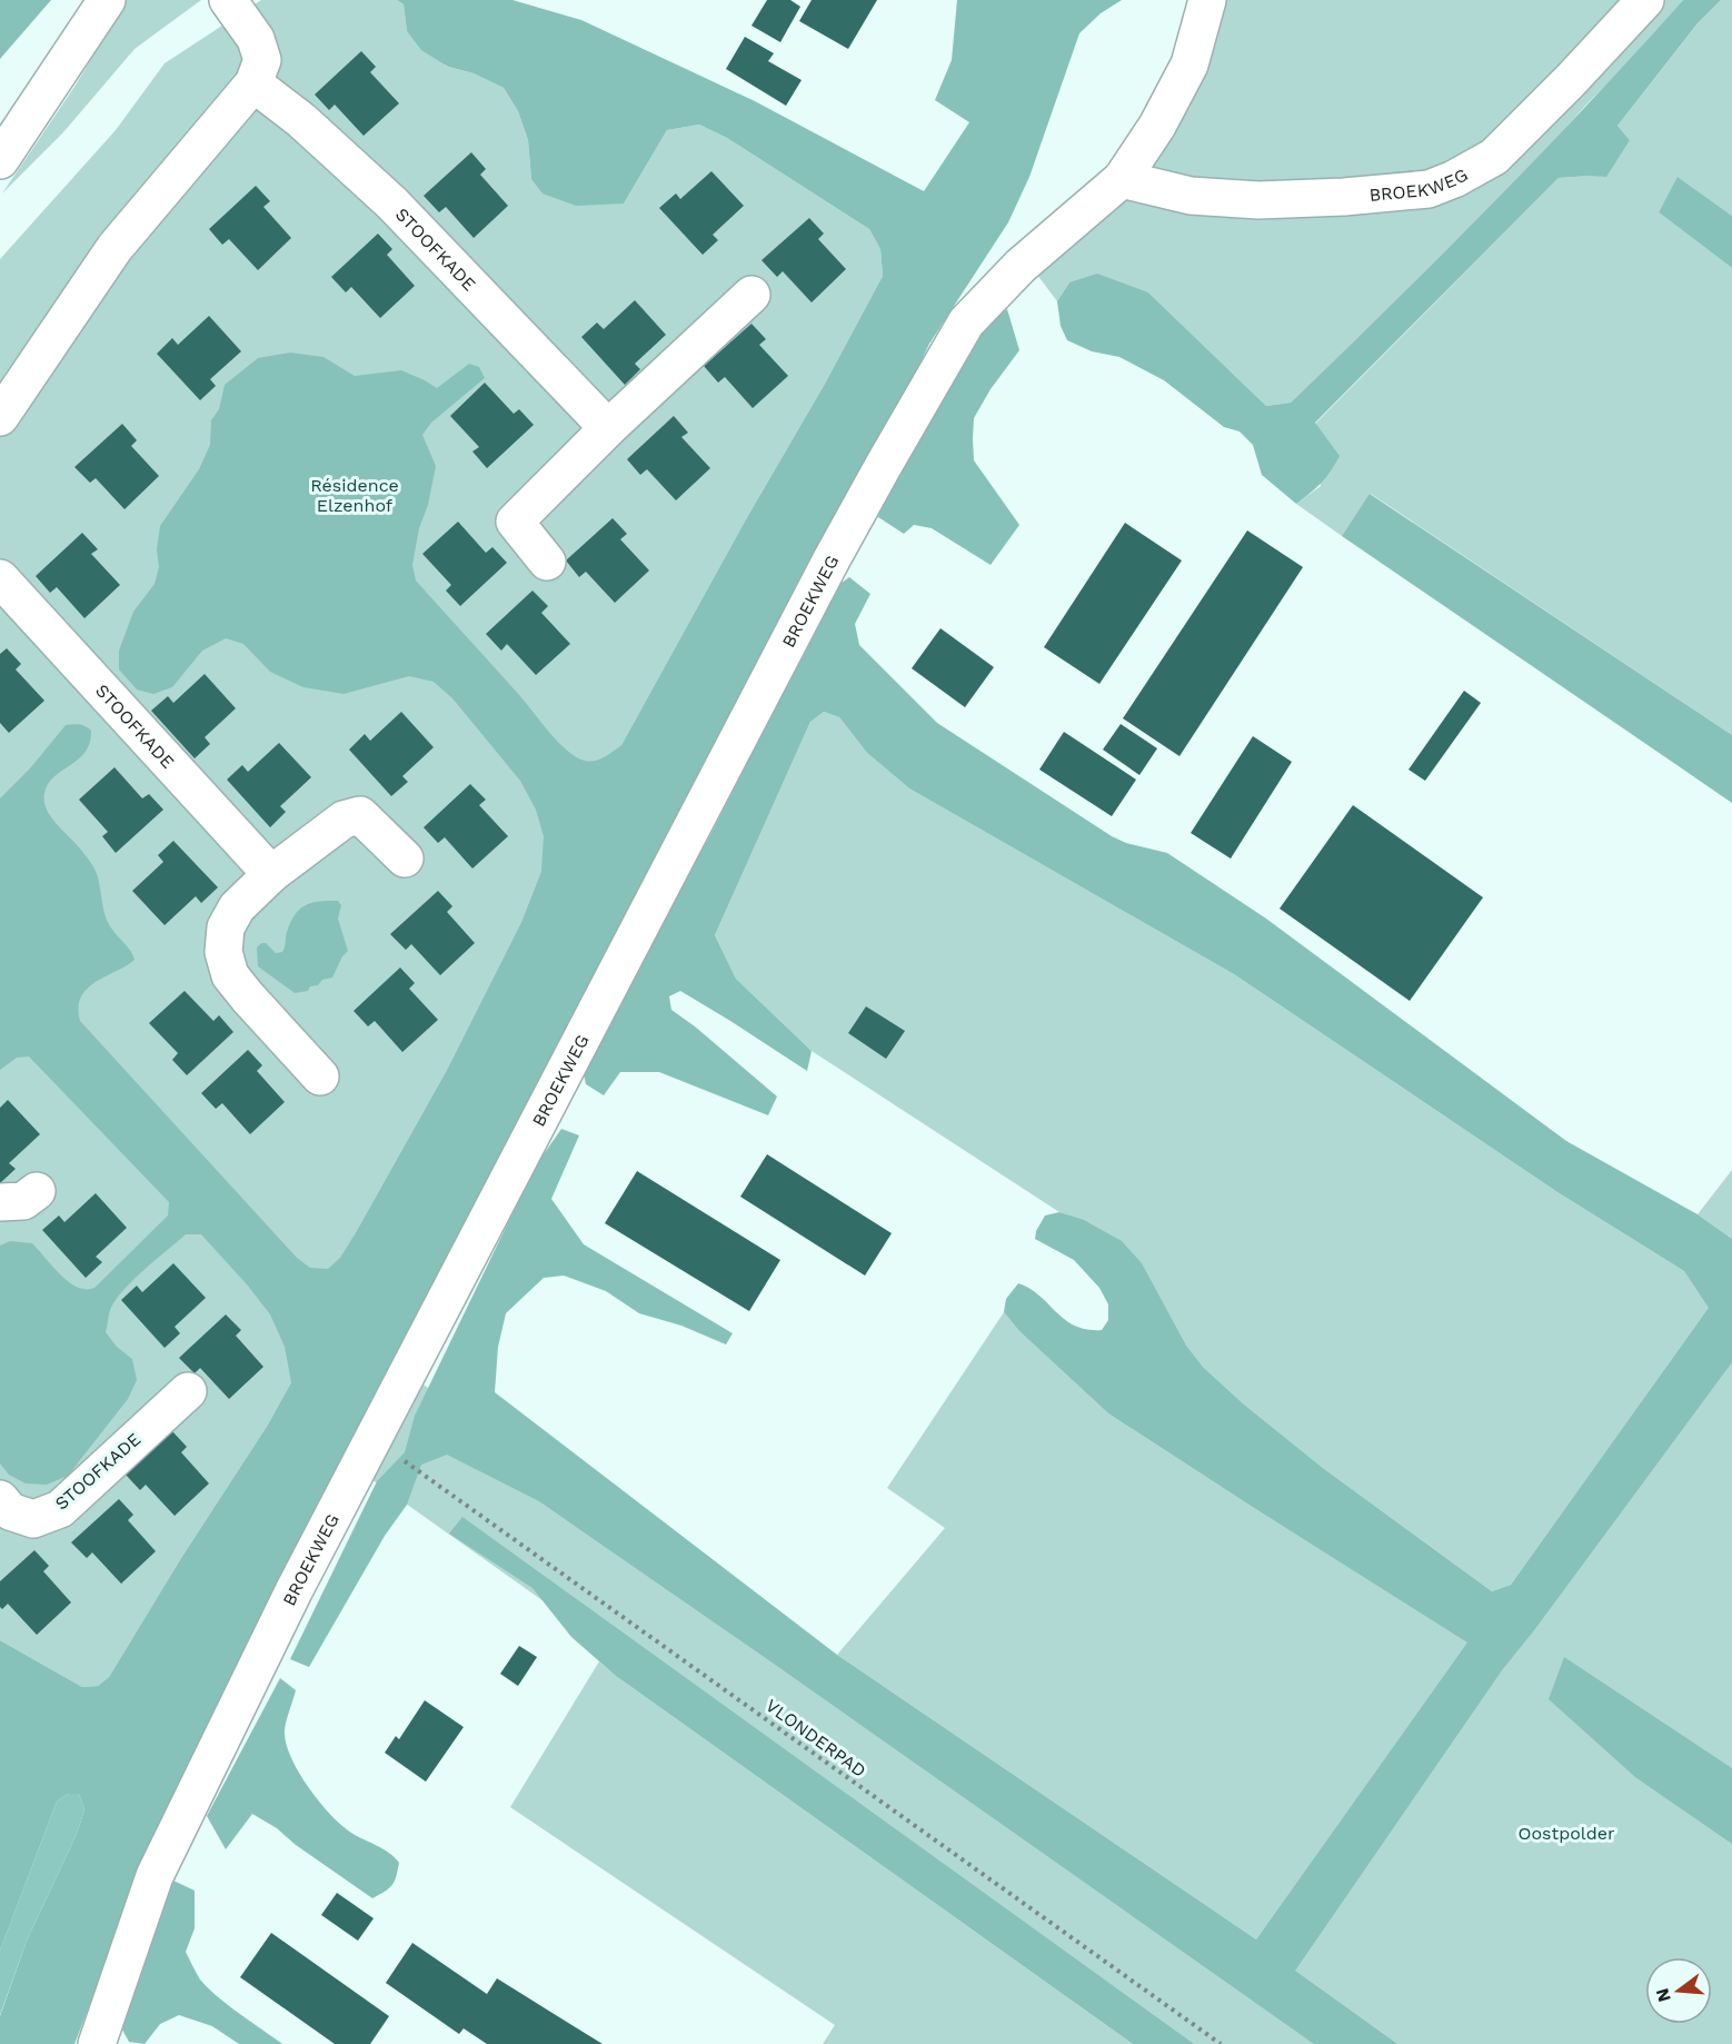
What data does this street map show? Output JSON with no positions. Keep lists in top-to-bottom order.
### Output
{
  "streets": {
    "street": ["BROEKWEG", "STOOFKADE"],
    "path": ["VLONDERPAD"]
  },
  "parks": ["Résidence Elzenhof", "Oostpolder"],
  "north": "left"
}
